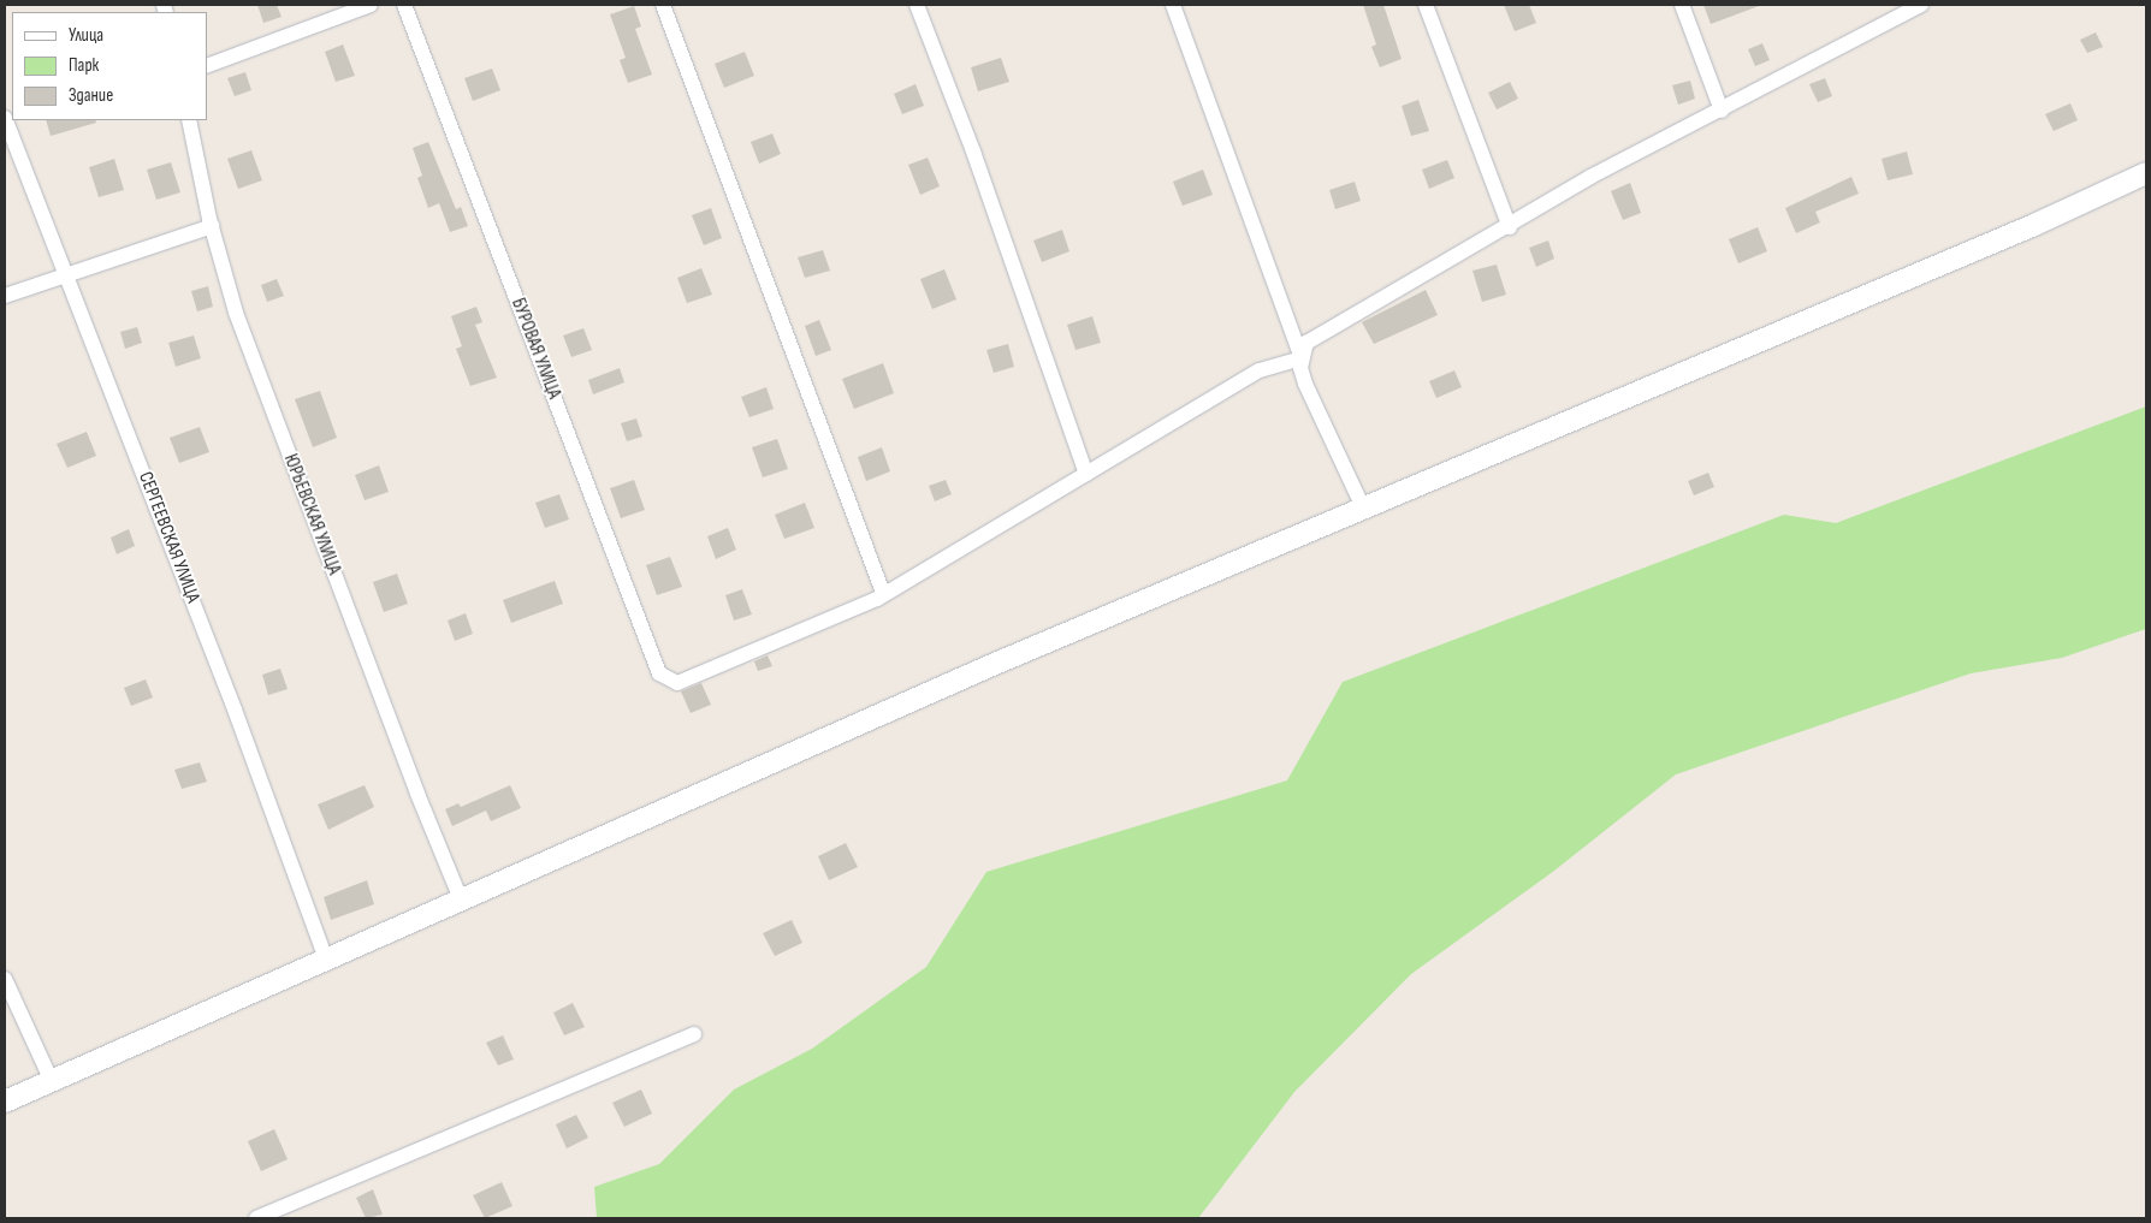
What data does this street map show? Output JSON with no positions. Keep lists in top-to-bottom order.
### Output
{
  "streets": {
    "street": ["БУРОВАЯ УЛИЦА", "ЮРЬЕВСКАЯ УЛИЦА", "СЕРГЕЕВСКАЯ УЛИЦА"]
  },
  "legend": ["Улица", "Парк", "Здание"]
}
